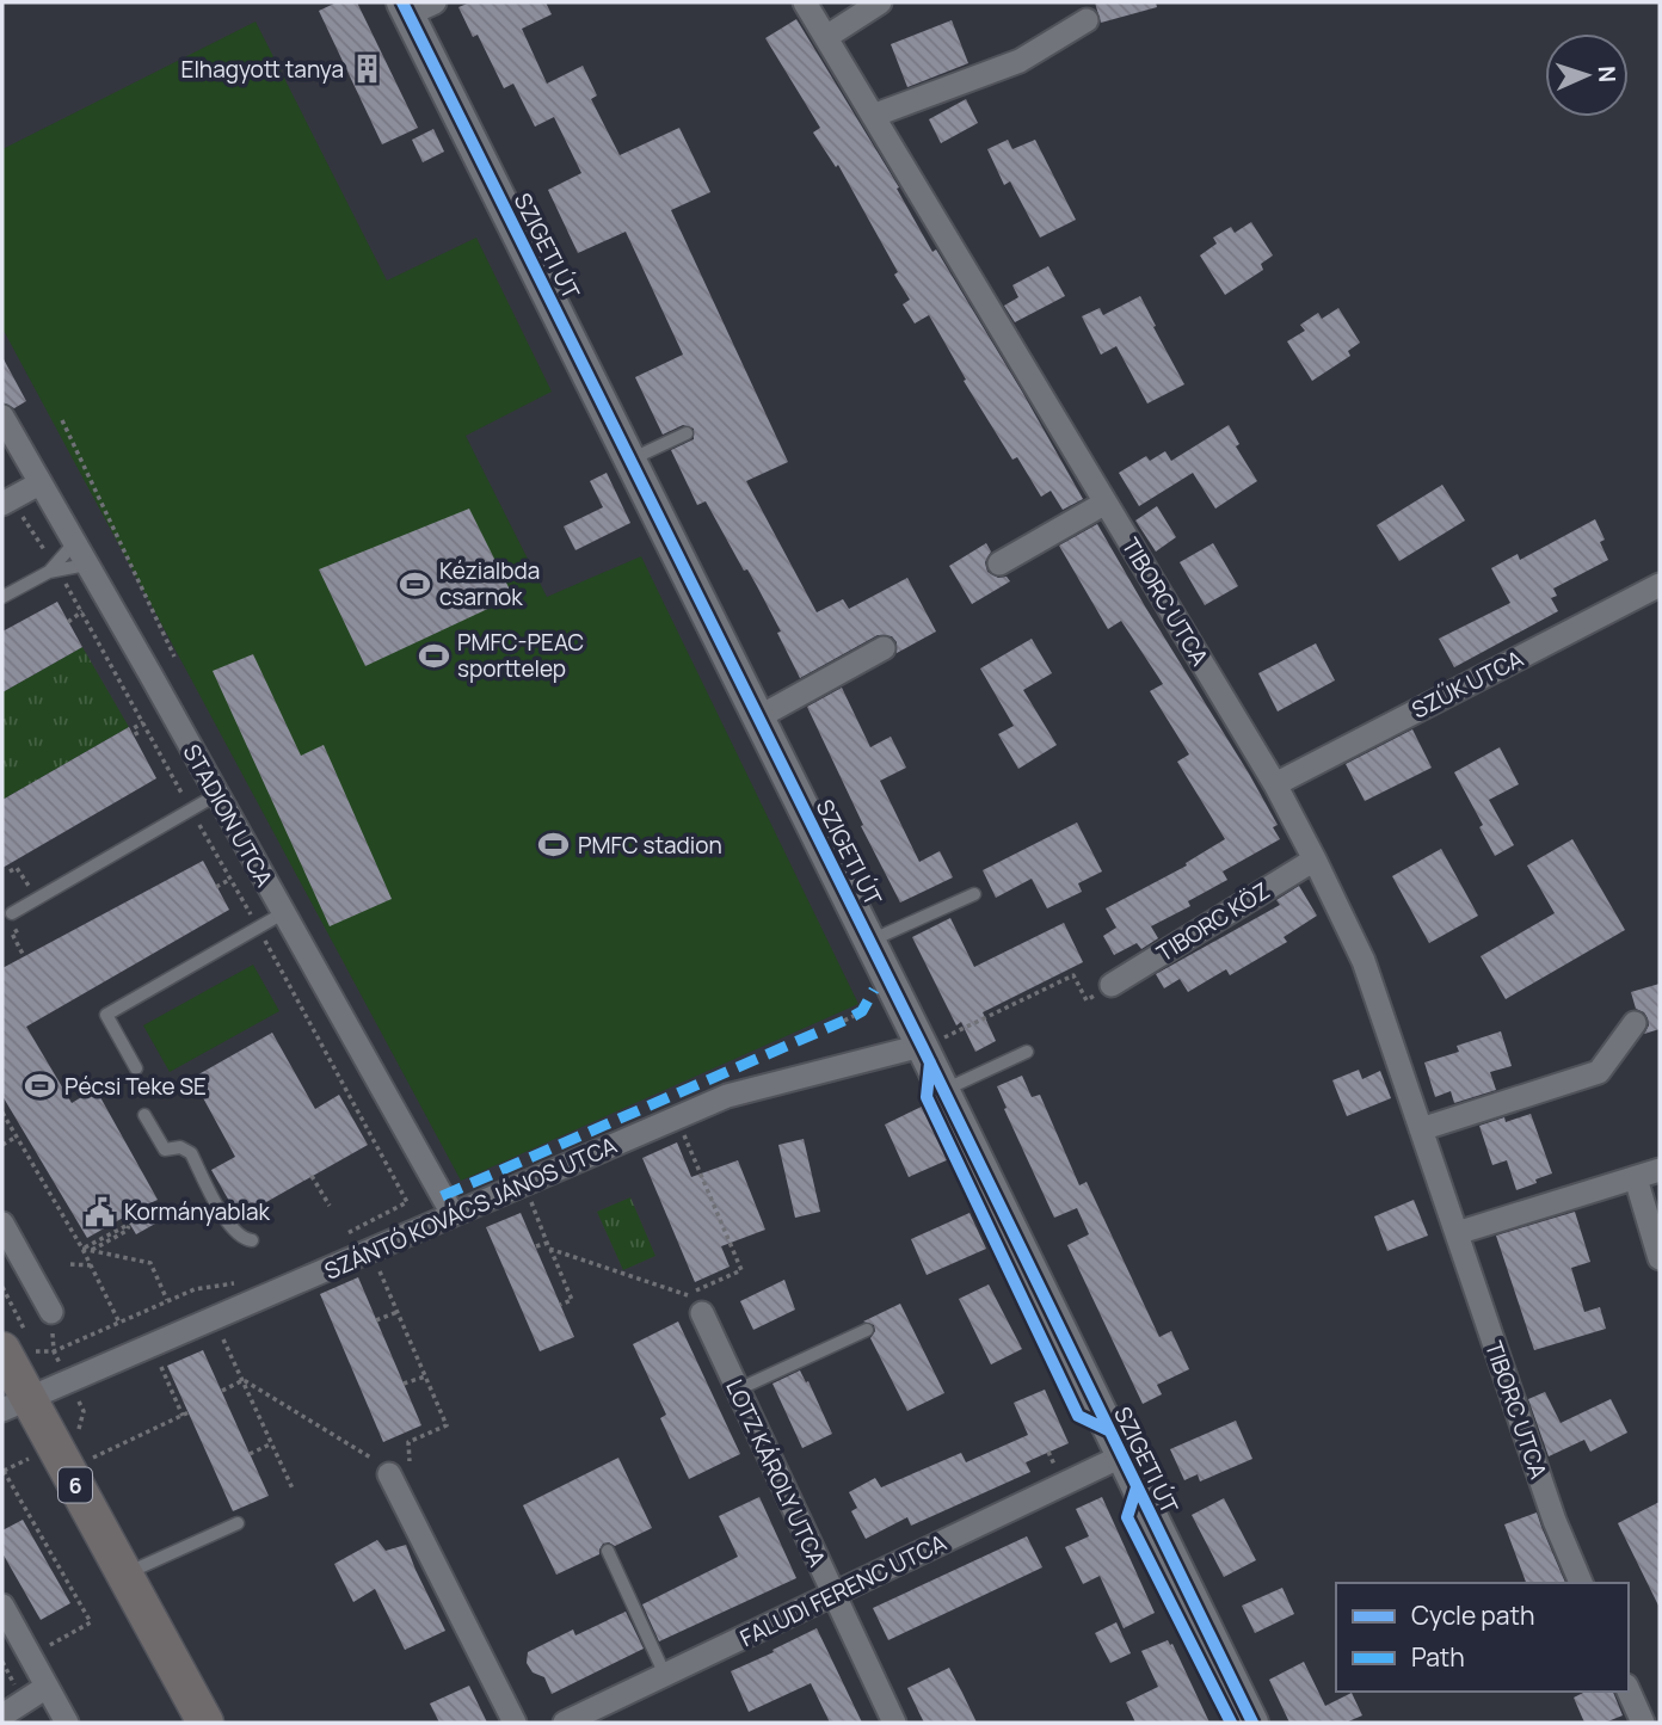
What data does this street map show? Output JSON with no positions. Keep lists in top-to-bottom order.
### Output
{
  "streets": {
    "main road": ["6"],
    "street": [
      "SZIGETI ÚT",
      "TIBORC UTCA",
      "SZŰK UTCA",
      "STADION UTCA",
      "TIBORC KÖZ",
      "SZÁNTÓ KOVÁCS JÁNOS UTCA",
      "LOTZ KÁROLY UTCA",
      "FALUDI FERENC UTCA"
    ]
  },
  "crossings": [
    ["SZIGETI ÚT", "SZÁNTÓ KOVÁCS JÁNOS UTCA"],
    ["SZIGETI ÚT", "FALUDI FERENC UTCA"],
    ["TIBORC UTCA", "SZŰK UTCA"],
    ["TIBORC UTCA", "TIBORC KÖZ"],
    ["STADION UTCA", "SZÁNTÓ KOVÁCS JÁNOS UTCA"],
    ["SZÁNTÓ KOVÁCS JÁNOS UTCA", "6"],
    ["LOTZ KÁROLY UTCA", "FALUDI FERENC UTCA"]
  ],
  "places": {
    "building": ["Elhagyott tanya"],
    "sports": [
      "Kézialbda csarnok",
      "PMFC-PEAC sporttelep",
      "PMFC stadion",
      "Pécsi Teke SE"
    ],
    "public building": ["Kormányablak"]
  },
  "legend": ["Cycle path", "Path"],
  "north": "right"
}
